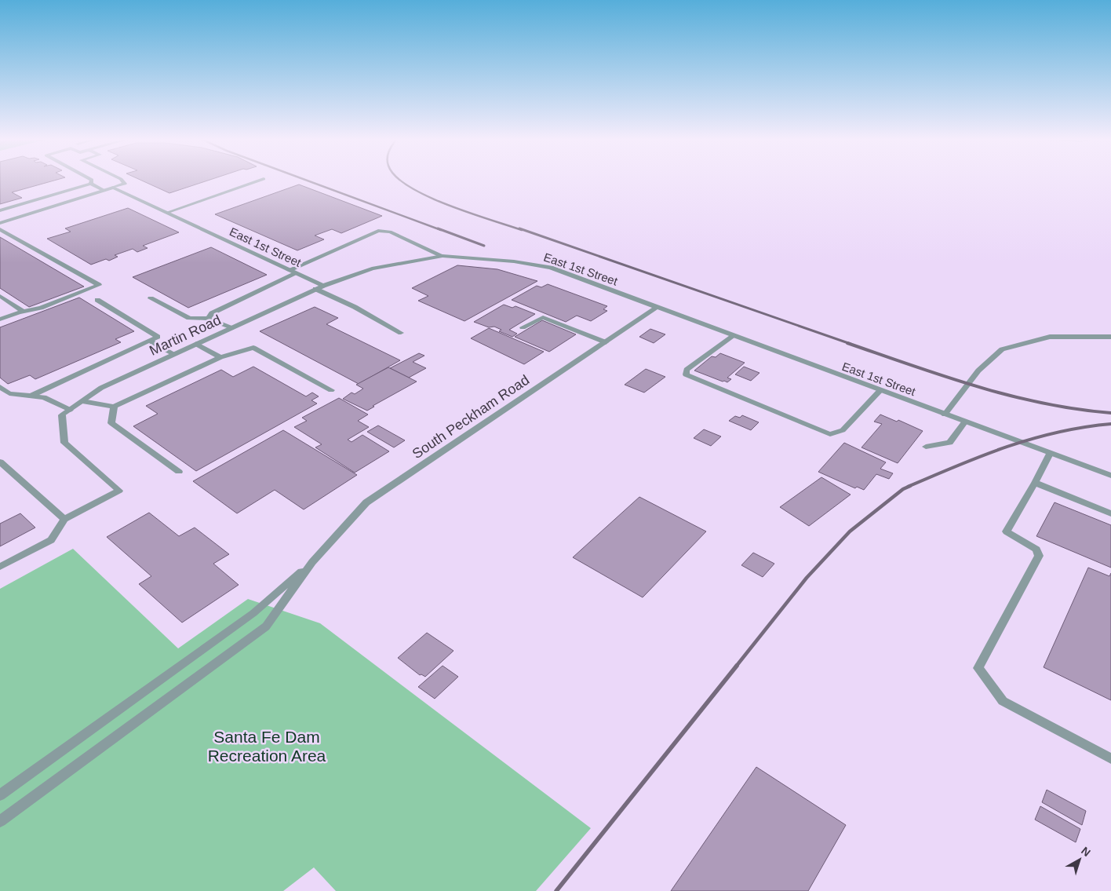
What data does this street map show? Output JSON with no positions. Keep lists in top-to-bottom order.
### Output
{
  "streets": {
    "street": ["East 1st Street", "Martin Road", "South Peckham Road"]
  },
  "crossings": [
    ["East 1st Street", "Martin Road"],
    ["East 1st Street", "South Peckham Road"]
  ],
  "parks": ["Santa Fe Dam Recreation Area"],
  "north": "top right"
}
